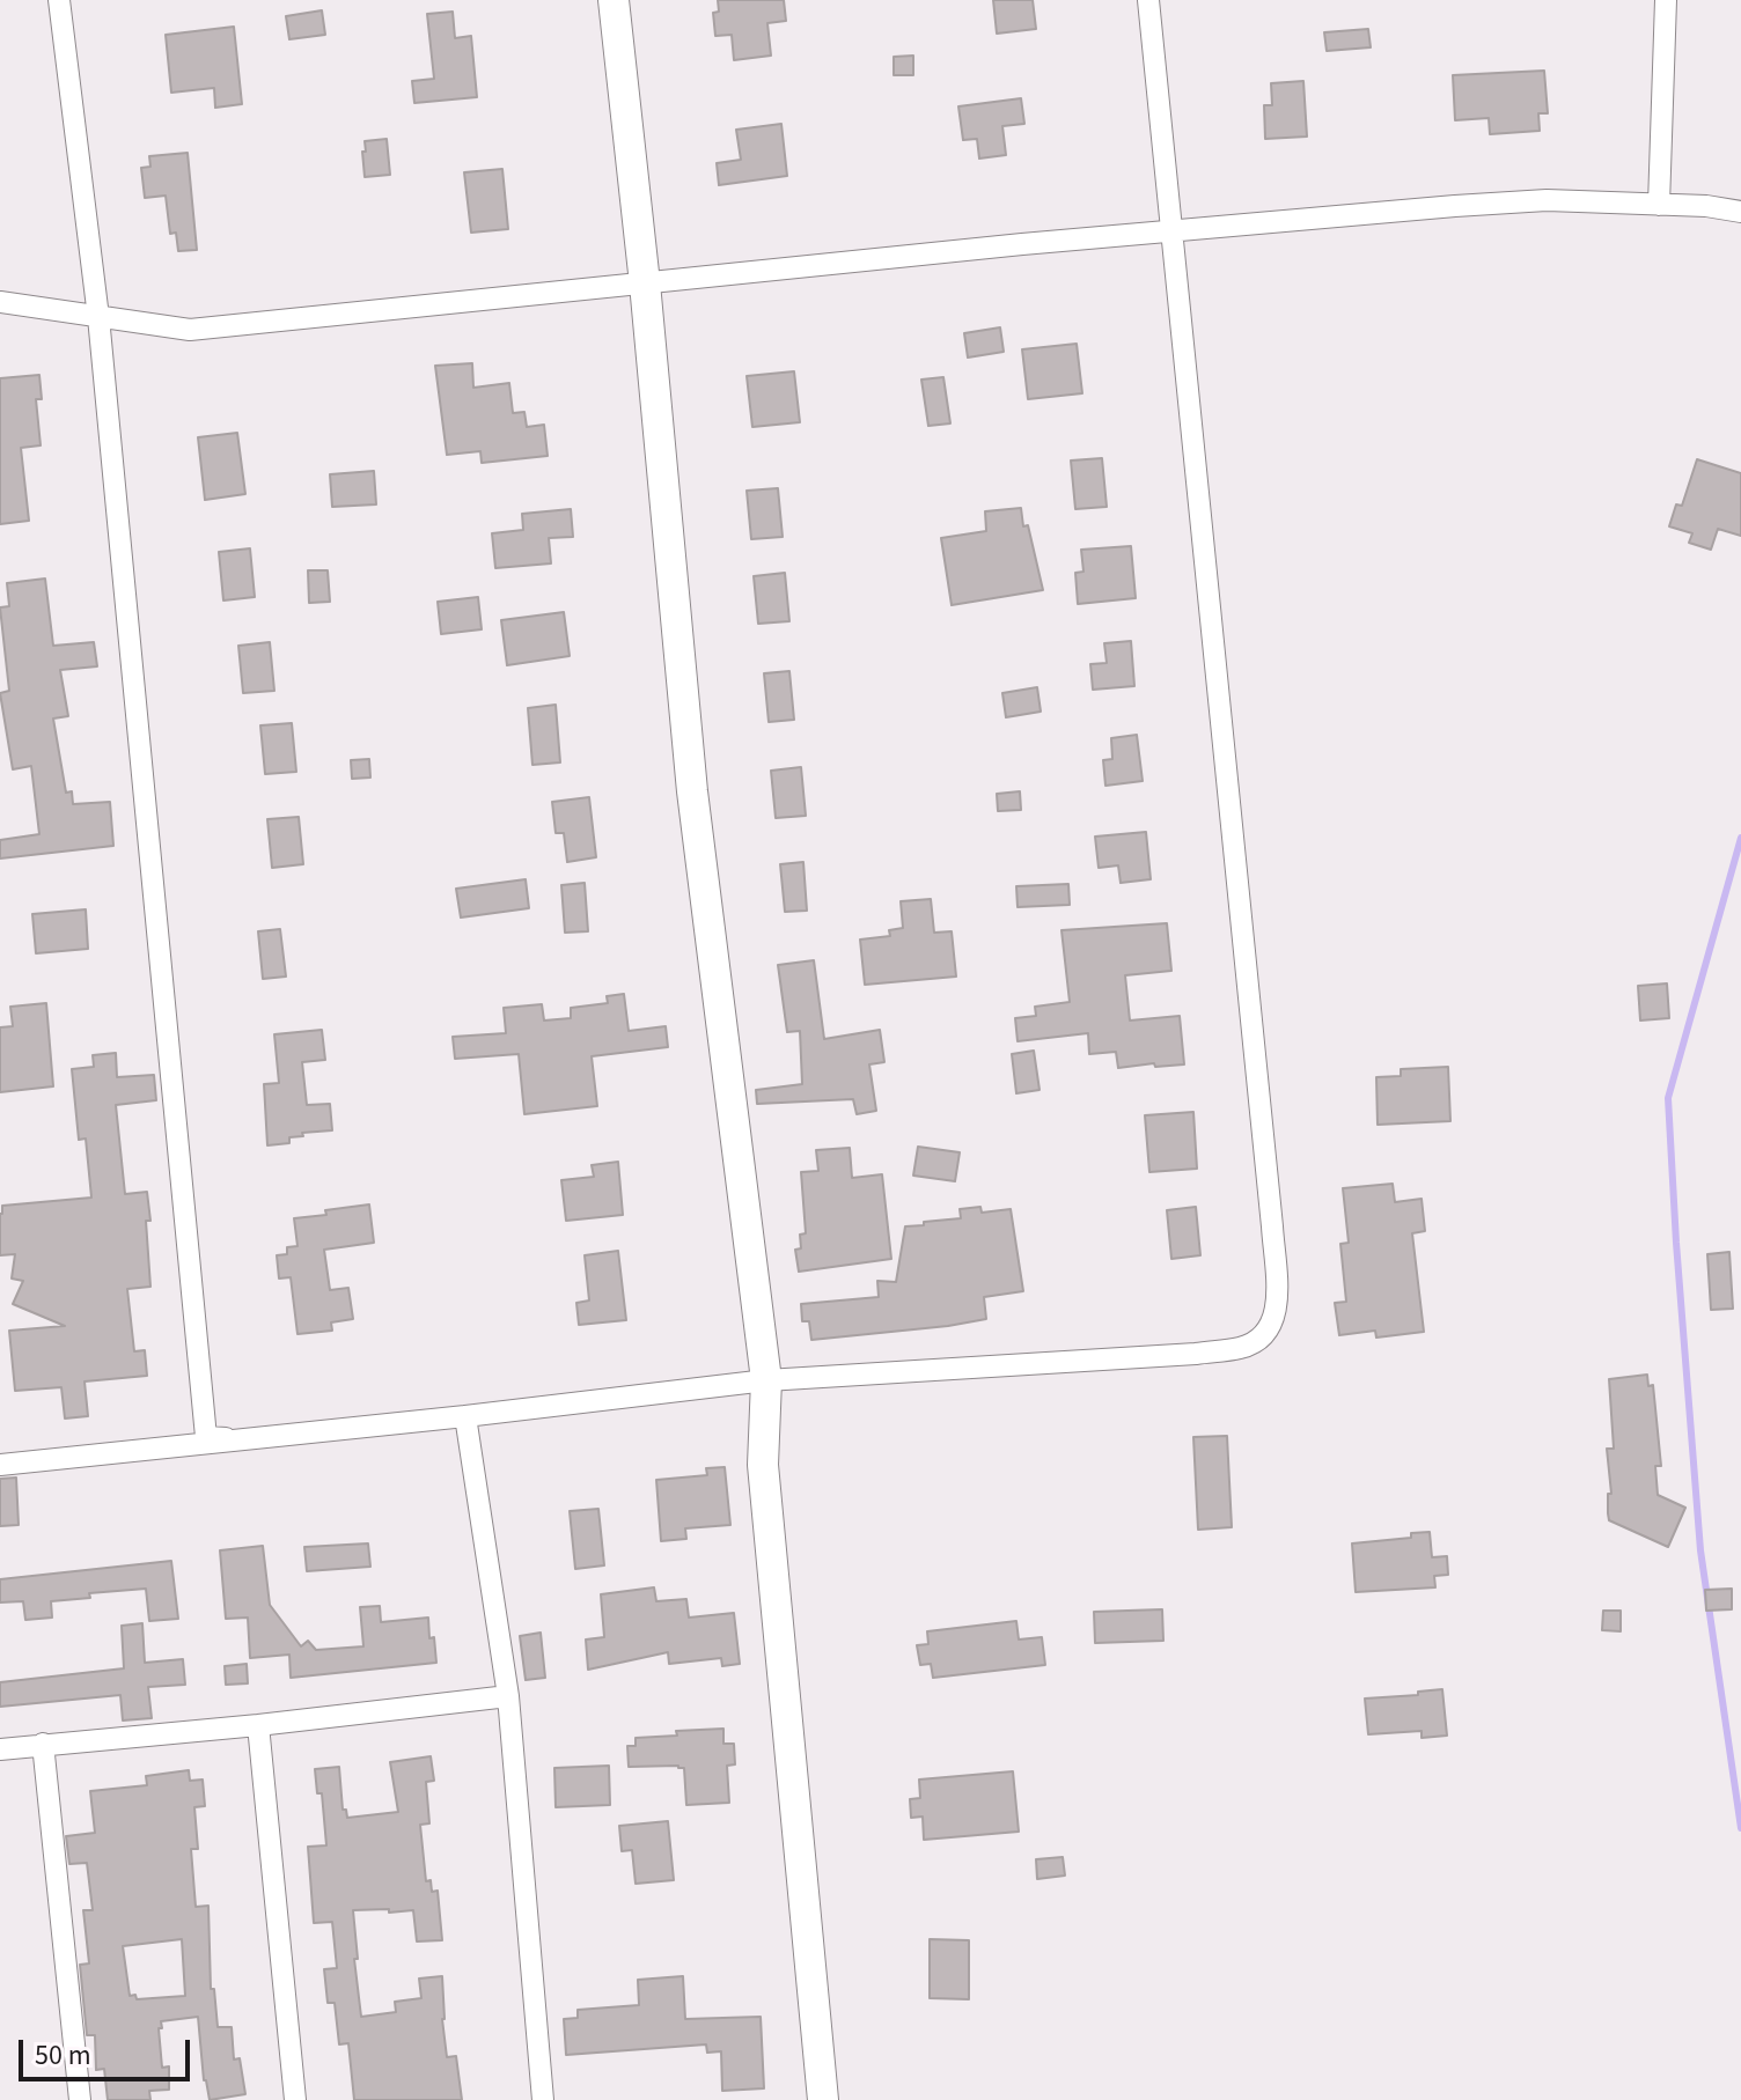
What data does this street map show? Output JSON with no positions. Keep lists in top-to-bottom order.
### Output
{
  "scale_bar": "50 m"
}
